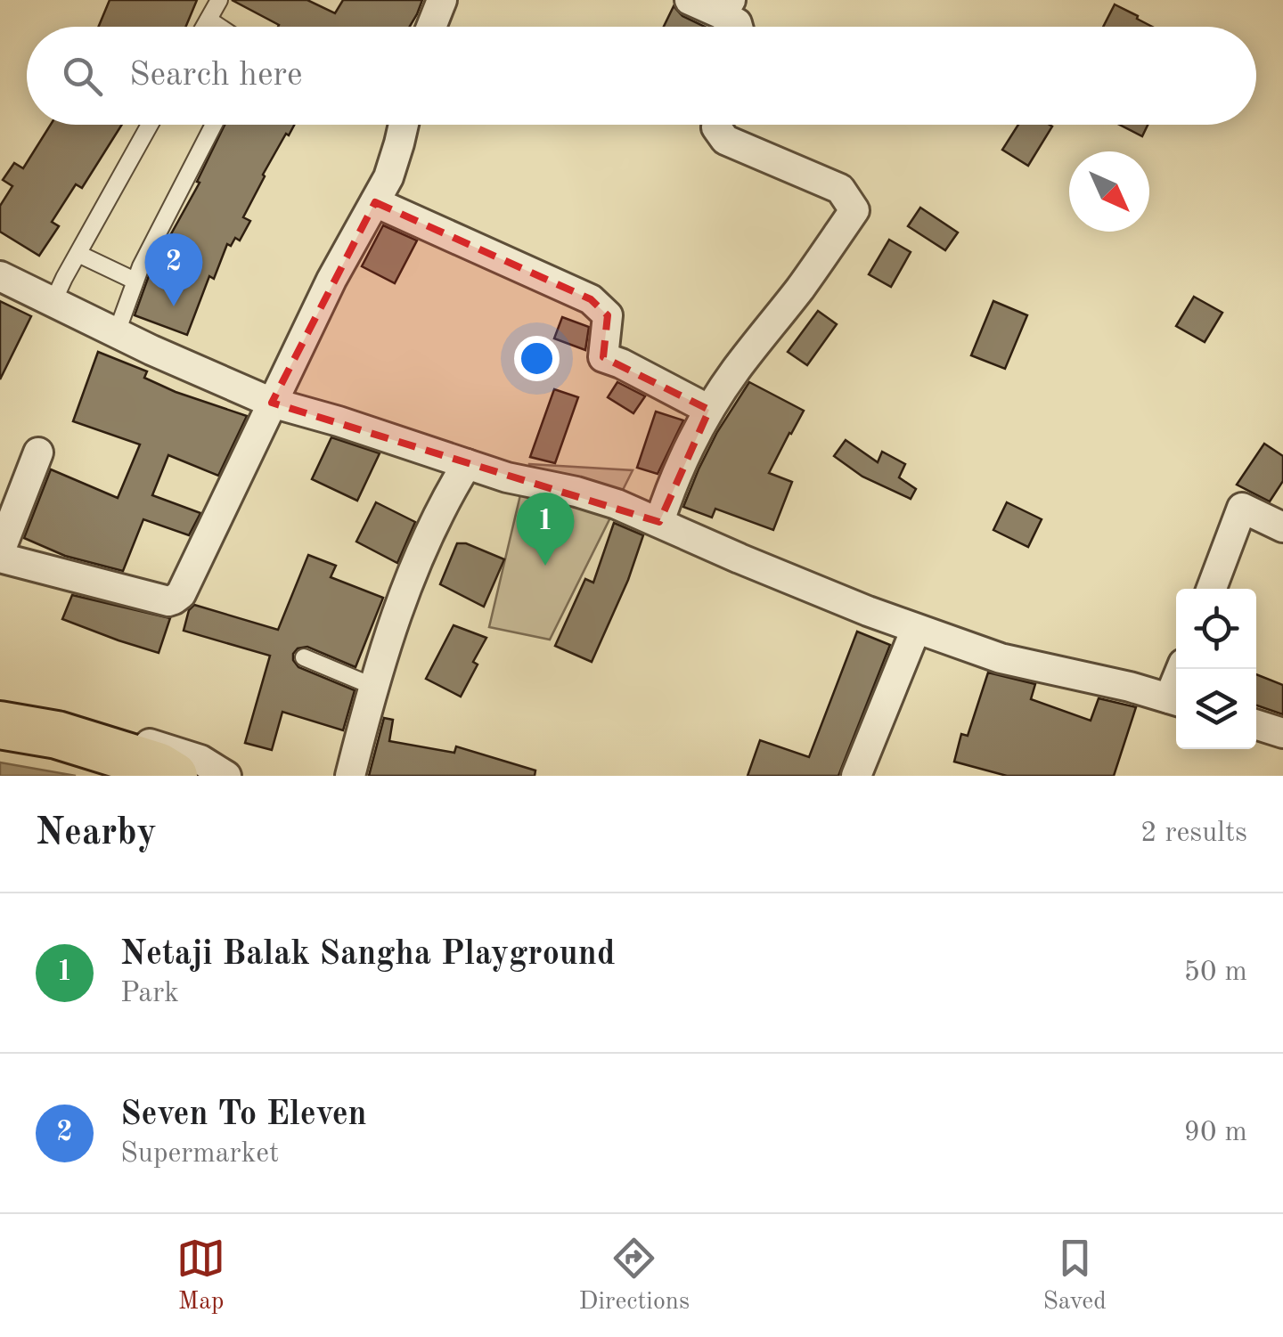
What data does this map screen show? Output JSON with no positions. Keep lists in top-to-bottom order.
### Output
{
  "north": "bottom right",
  "page": {
    "search": "Search here",
    "pins": ["2", "1"],
    "heading": ["Nearby", "2 results"],
    "list": [
      {
        "mark": "1",
        "name": "Netaji Balak Sangha Playground",
        "note": "Park",
        "value": "50 m"
      },
      {
        "mark": "2",
        "name": "Seven To Eleven",
        "note": "Supermarket",
        "value": "90 m"
      }
    ],
    "nav": ["Map", "Directions", "Saved"]
  }
}
